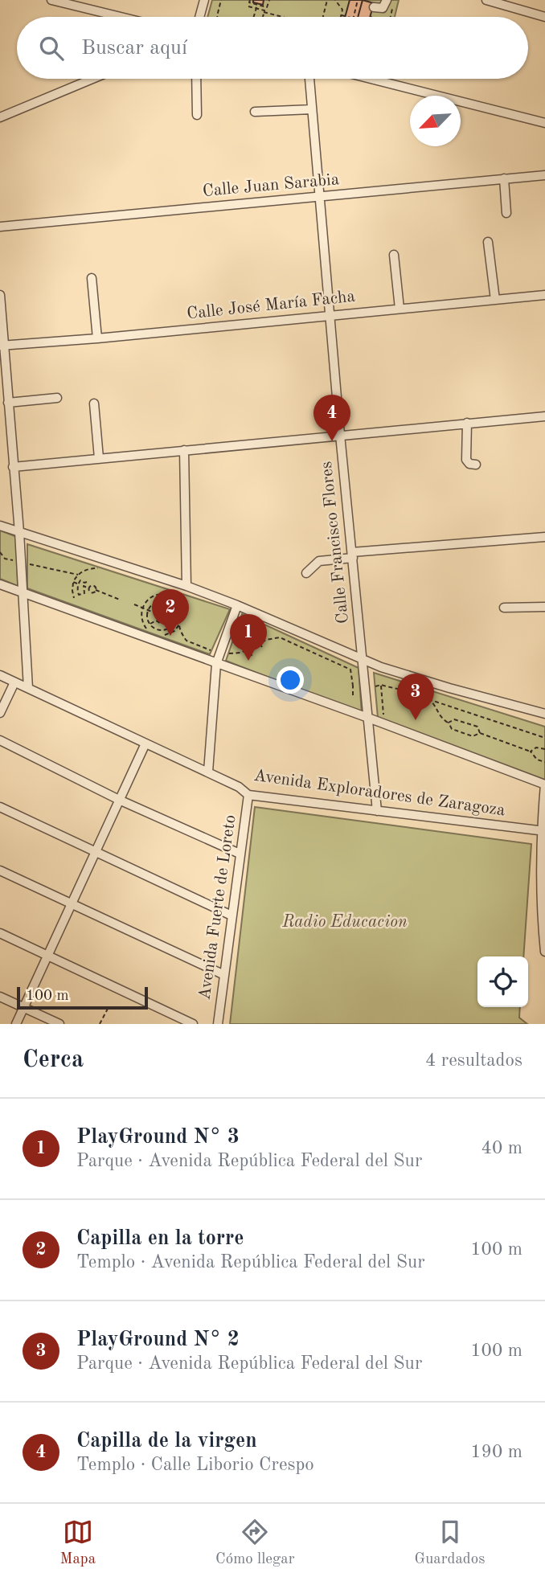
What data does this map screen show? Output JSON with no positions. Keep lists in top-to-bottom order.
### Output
{
  "streets": {
    "street": [
      "Calle Juan Sarabia",
      "Calle José María Facha",
      "Calle Francisco Flores",
      "Avenida Exploradores de Zaragoza",
      "Avenida Fuerte de Loreto"
    ]
  },
  "crossings": [
    ["Calle Juan Sarabia", "Calle Francisco Flores"],
    ["Calle José María Facha", "Calle Francisco Flores"],
    ["Calle Francisco Flores", "Avenida Exploradores de Zaragoza"],
    ["Avenida Exploradores de Zaragoza", "Avenida Fuerte de Loreto"]
  ],
  "parks": ["Radio Educacion"],
  "scale_bar": "100 m",
  "north": "bottom left",
  "page": {
    "search": "Buscar aquí",
    "pins": [
      "4",
      "2",
      "1",
      "3"
    ],
    "scale": "100 m",
    "heading": ["Cerca", "4 resultados"],
    "list": [
      {
        "mark": "1",
        "name": "PlayGround N° 3",
        "note": "Parque · Avenida República Federal del Sur",
        "value": "40 m"
      },
      {
        "mark": "2",
        "name": "Capilla en la torre",
        "note": "Templo · Avenida República Federal del Sur",
        "value": "100 m"
      },
      {
        "mark": "3",
        "name": "PlayGround N° 2",
        "note": "Parque · Avenida República Federal del Sur",
        "value": "100 m"
      },
      {
        "mark": "4",
        "name": "Capilla de la virgen",
        "note": "Templo · Calle Liborio Crespo",
        "value": "190 m"
      }
    ],
    "nav": ["Mapa", "Cómo llegar", "Guardados"]
  }
}
